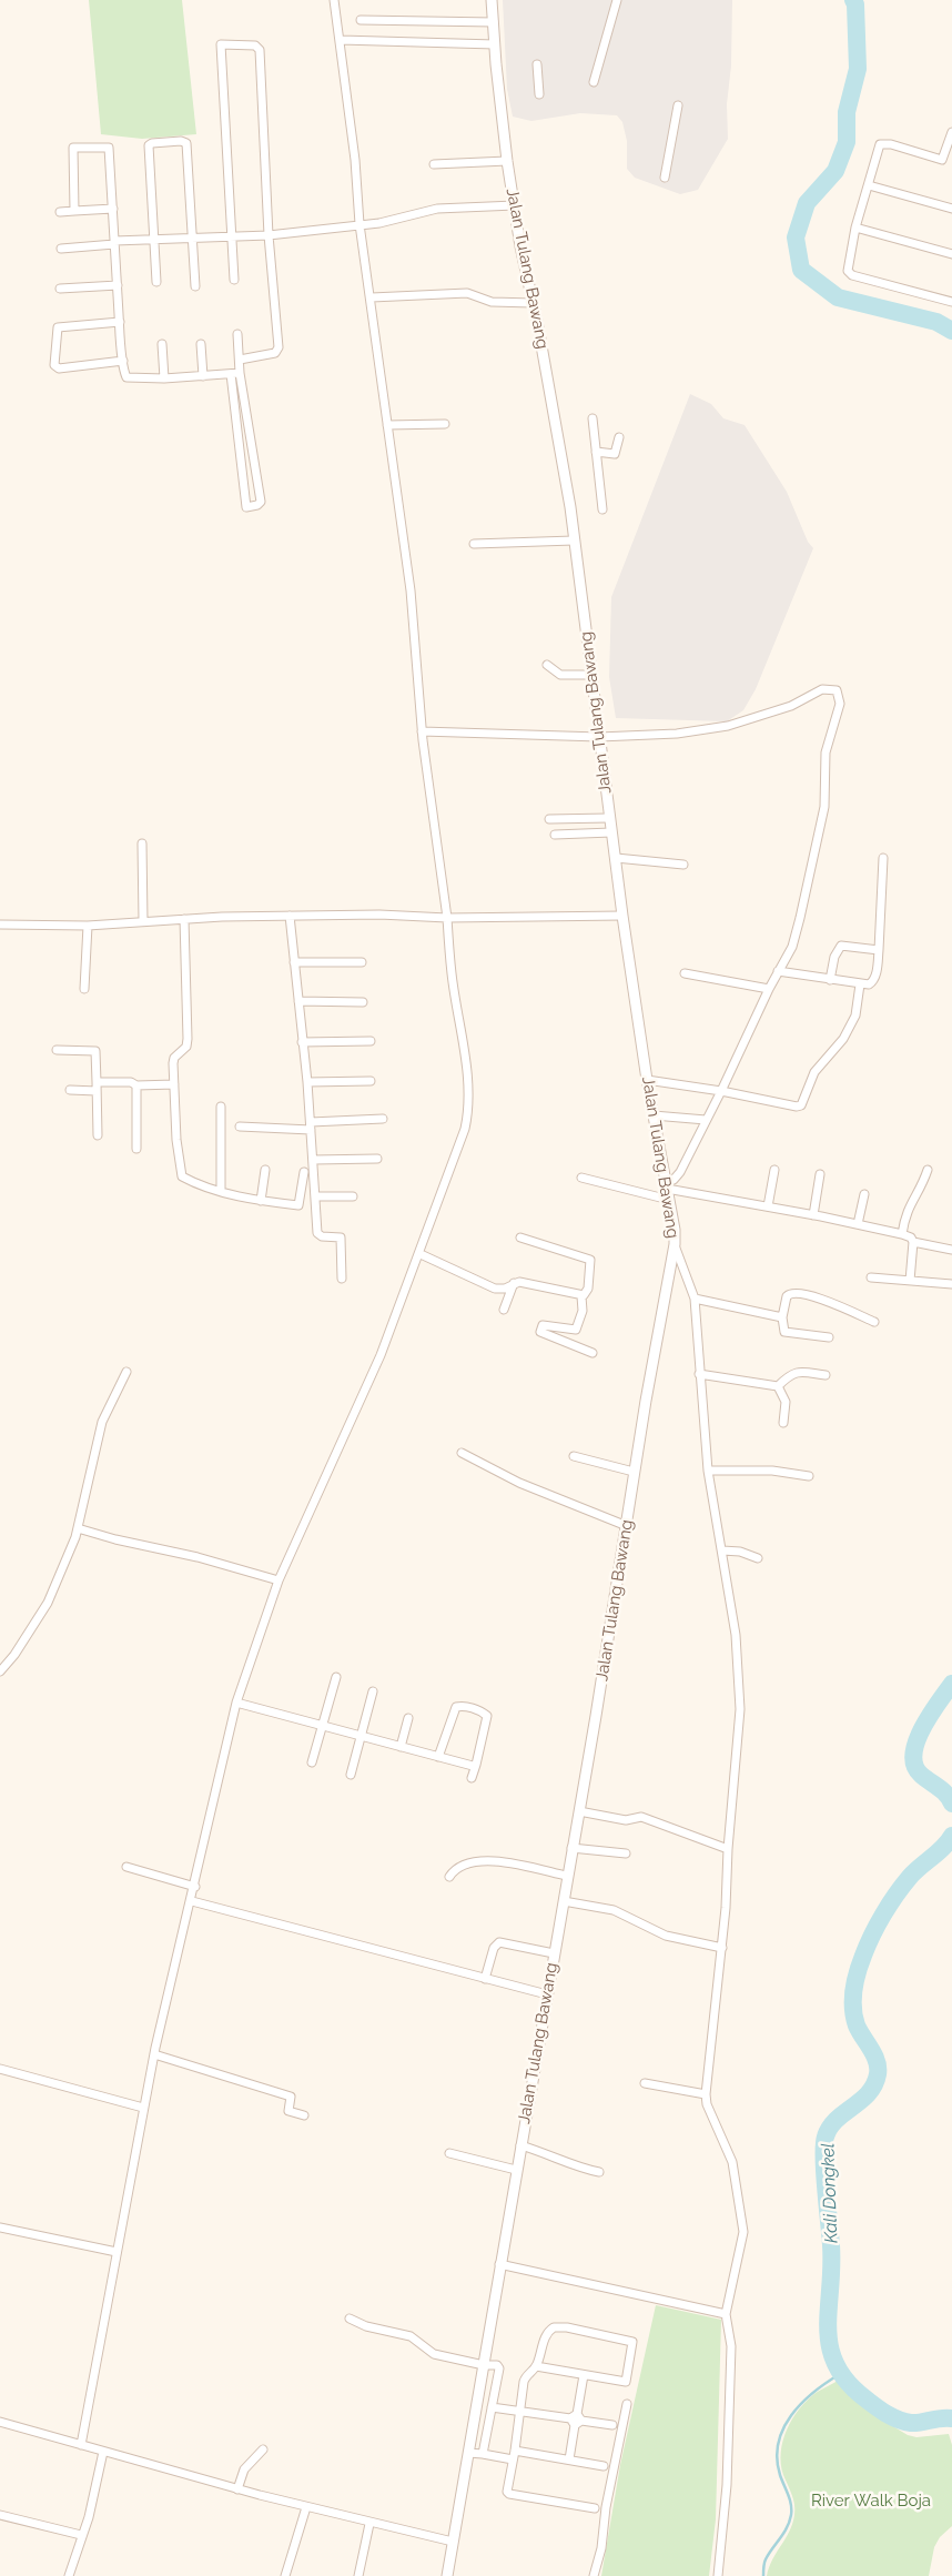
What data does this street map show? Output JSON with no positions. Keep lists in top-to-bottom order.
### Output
{
  "streets": {
    "street": ["Jalan Tulang Bawang"]
  },
  "water": ["Kali Dongkel"],
  "parks": ["River Walk Boja"]
}
